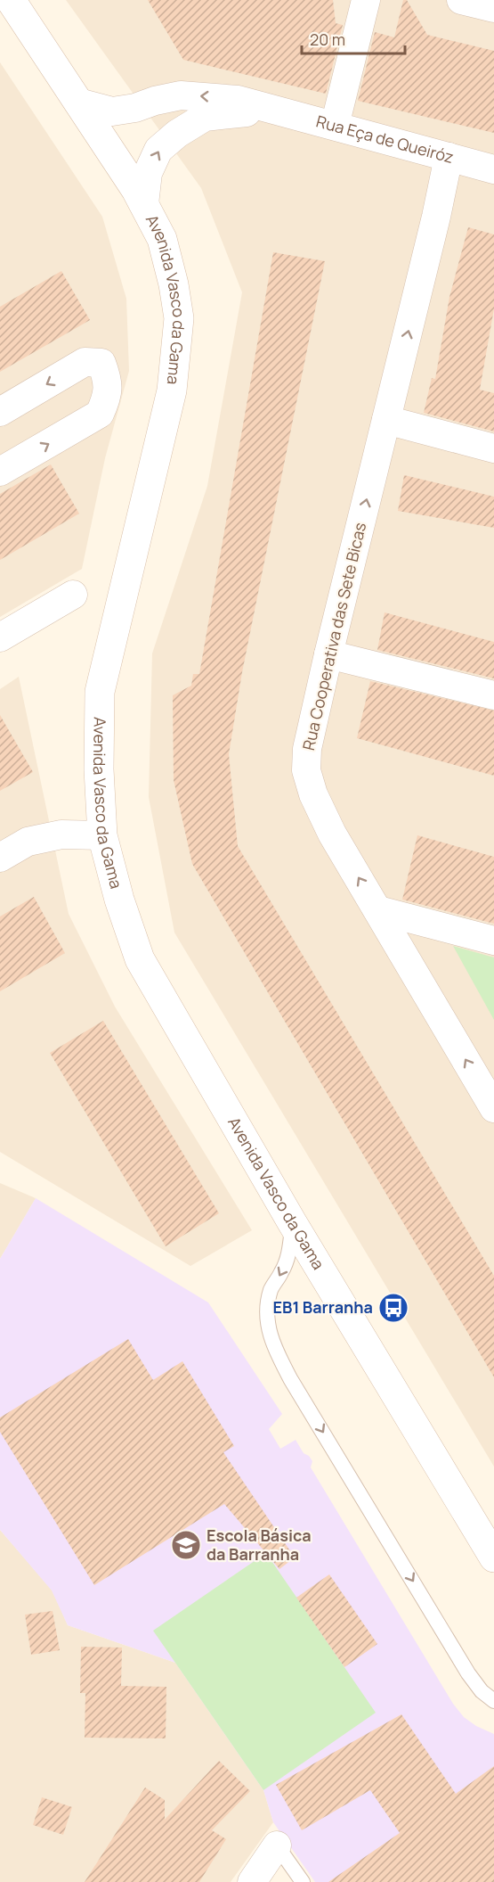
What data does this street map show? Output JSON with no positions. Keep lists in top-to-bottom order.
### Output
{
  "streets": {
    "main road": ["Avenida Vasco da Gama"],
    "street": ["Rua Eça de Queiróz", "Rua Cooperativa das Sete Bicas"]
  },
  "crossings": [
    ["Rua Eça de Queiróz", "Avenida Vasco da Gama"],
    ["Rua Eça de Queiróz", "Rua Cooperativa das Sete Bicas"]
  ],
  "one_way": ["Rua Cooperativa das Sete Bicas"],
  "places": {
    "bus stop": ["EB1 Barranha"],
    "school or university": ["Escola Básica da Barranha"]
  },
  "scale_bar": "20 m"
}
